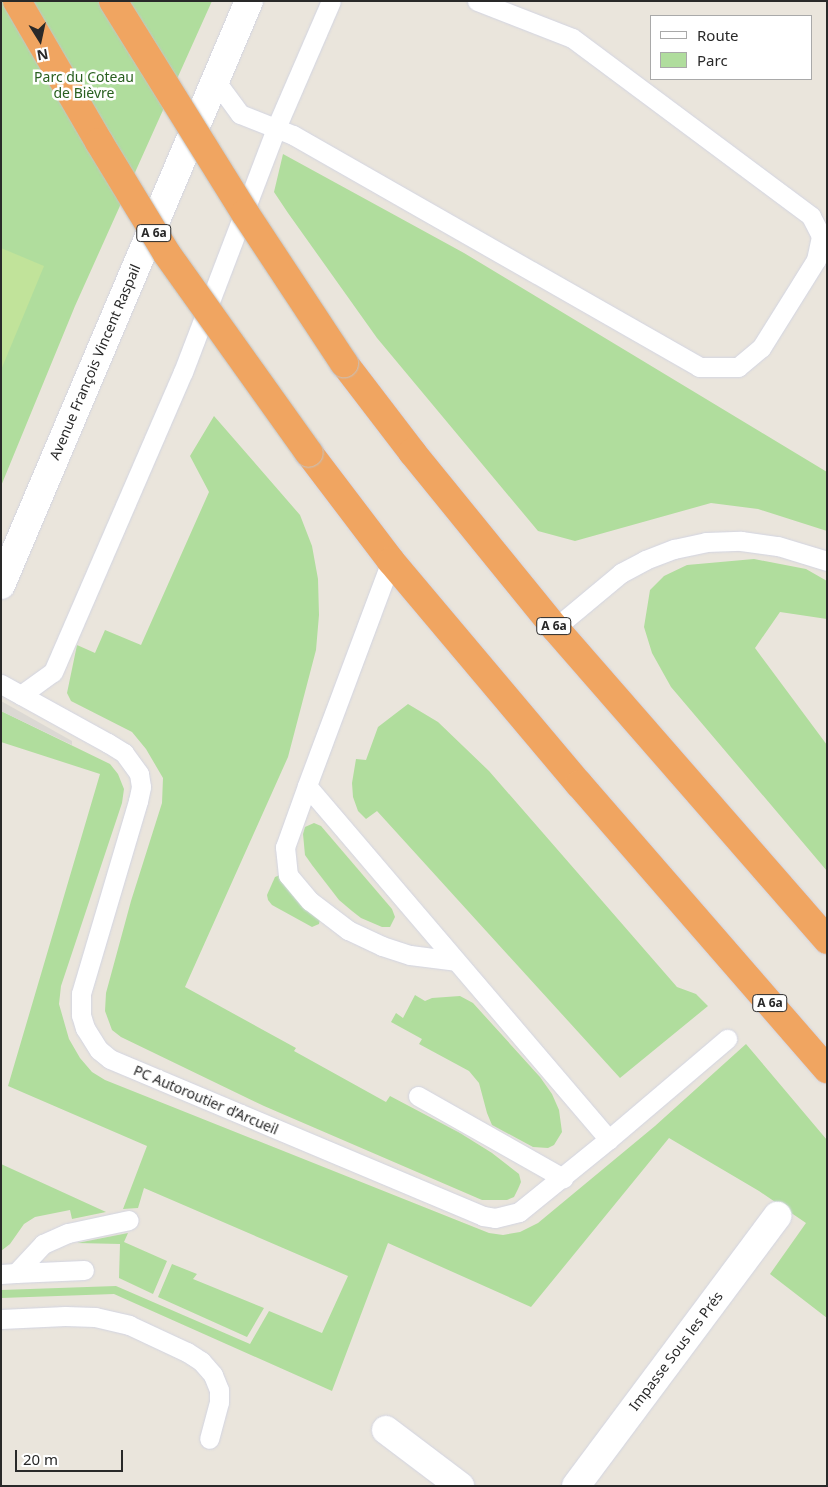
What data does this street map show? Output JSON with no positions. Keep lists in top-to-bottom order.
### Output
{
  "streets": {
    "highway": ["A 6a"],
    "main road": ["Avenue François Vincent Raspail", "Impasse Sous les Prés"],
    "lane": ["PC Autoroutier d’Arcueil"]
  },
  "parks": ["Parc du Coteau de Bièvre"],
  "legend": ["Route", "Parc"],
  "scale_bar": "20 m",
  "north": "bottom"
}
